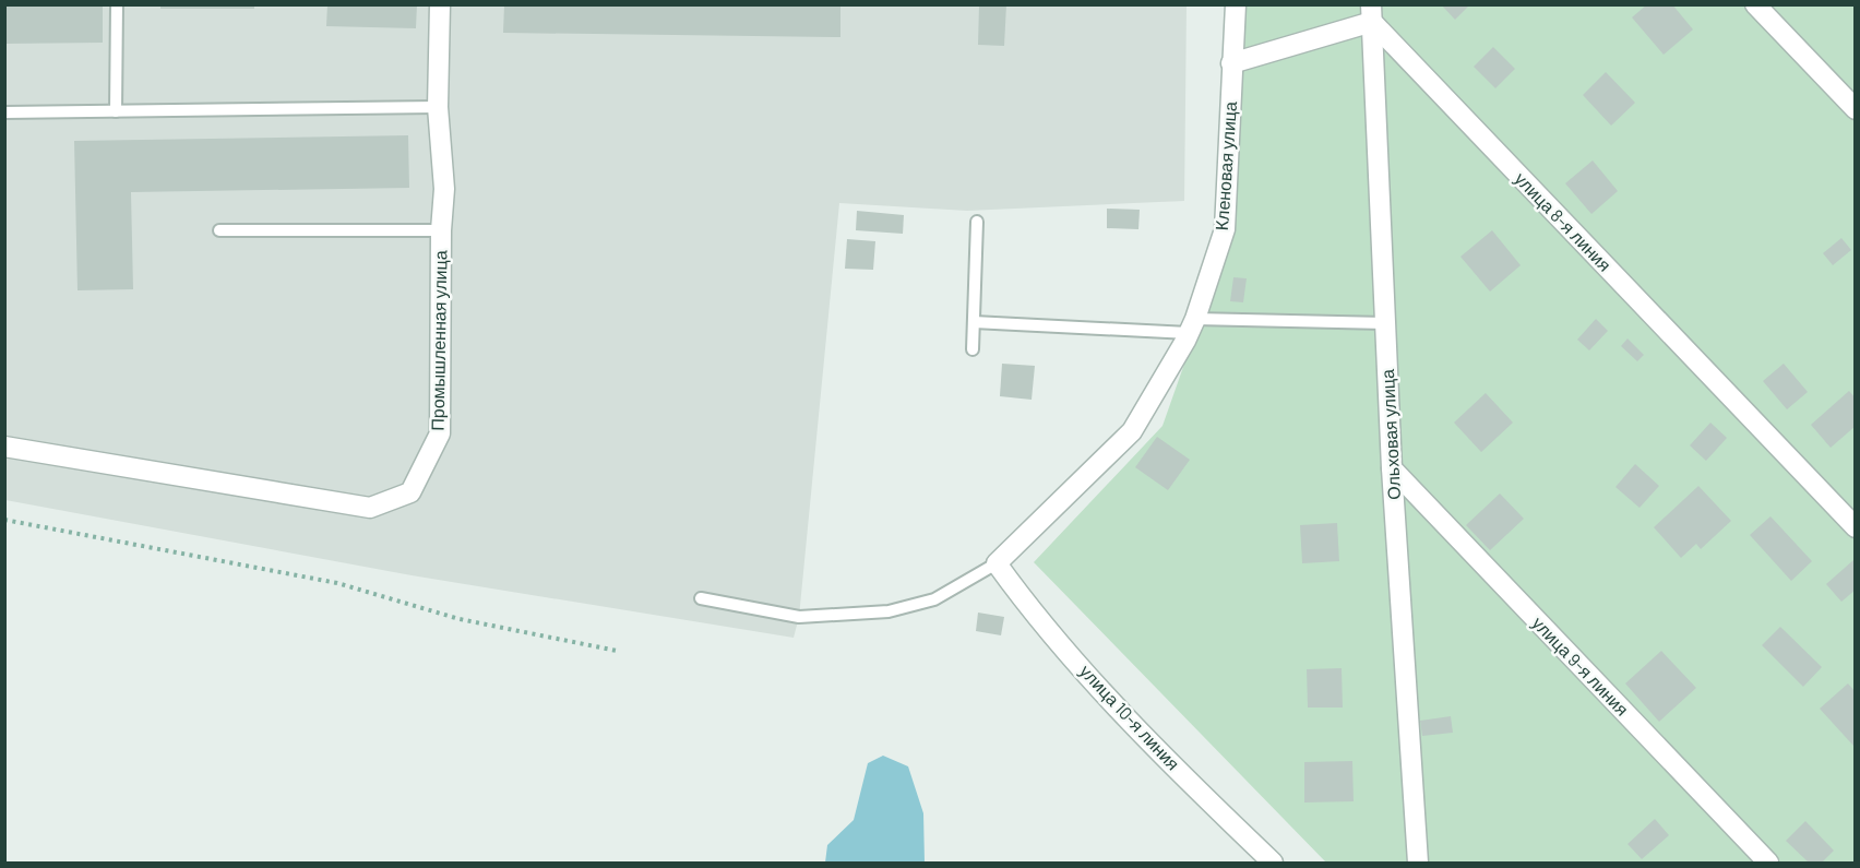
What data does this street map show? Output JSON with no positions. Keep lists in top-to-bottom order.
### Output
{
  "streets": {
    "street": [
      "Кленовая улица",
      "улица 8-я линия",
      "Промышленная улица",
      "Ольховая улица",
      "улица 9-я линия",
      "улица 10-я линия"
    ]
  },
  "crossings": [
    ["Кленовая улица", "улица 10-я линия"],
    ["улица 8-я линия", "Ольховая улица"],
    ["Ольховая улица", "улица 9-я линия"]
  ]
}
